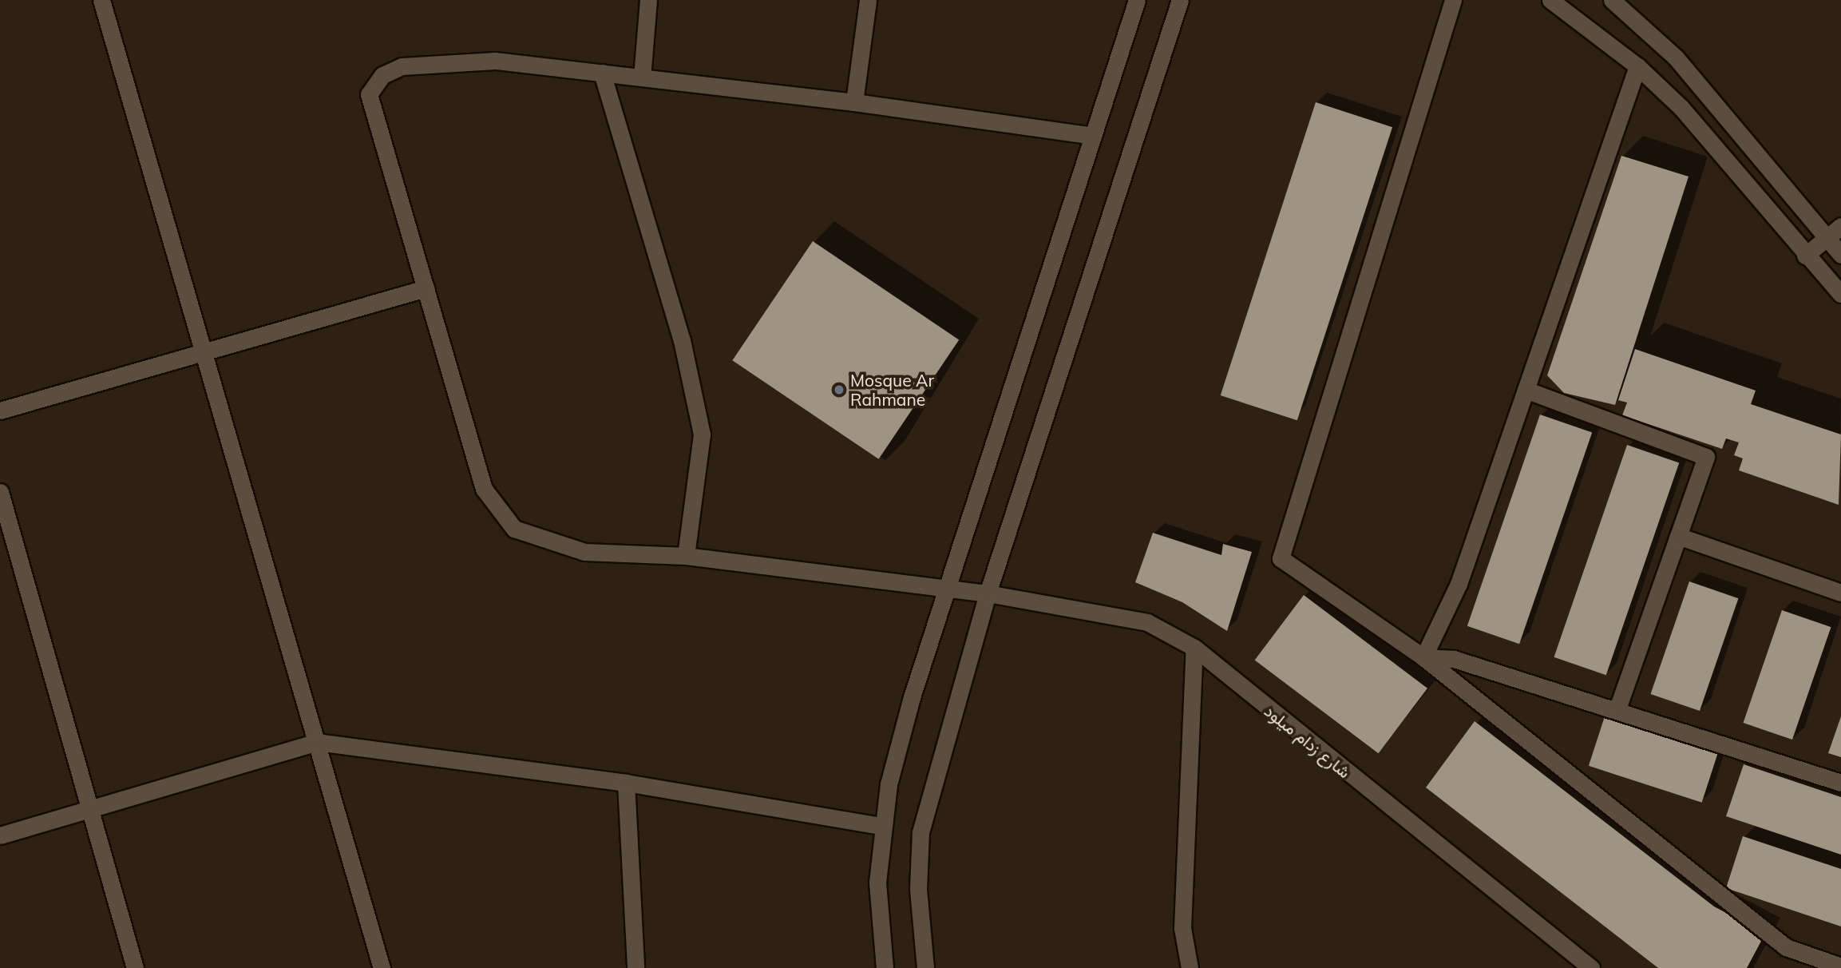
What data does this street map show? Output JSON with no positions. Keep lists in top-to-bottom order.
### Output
{
  "streets": {
    "street": ["شارع زدام ميلود"]
  },
  "places": ["Mosque Ar Rahmane"]
}
